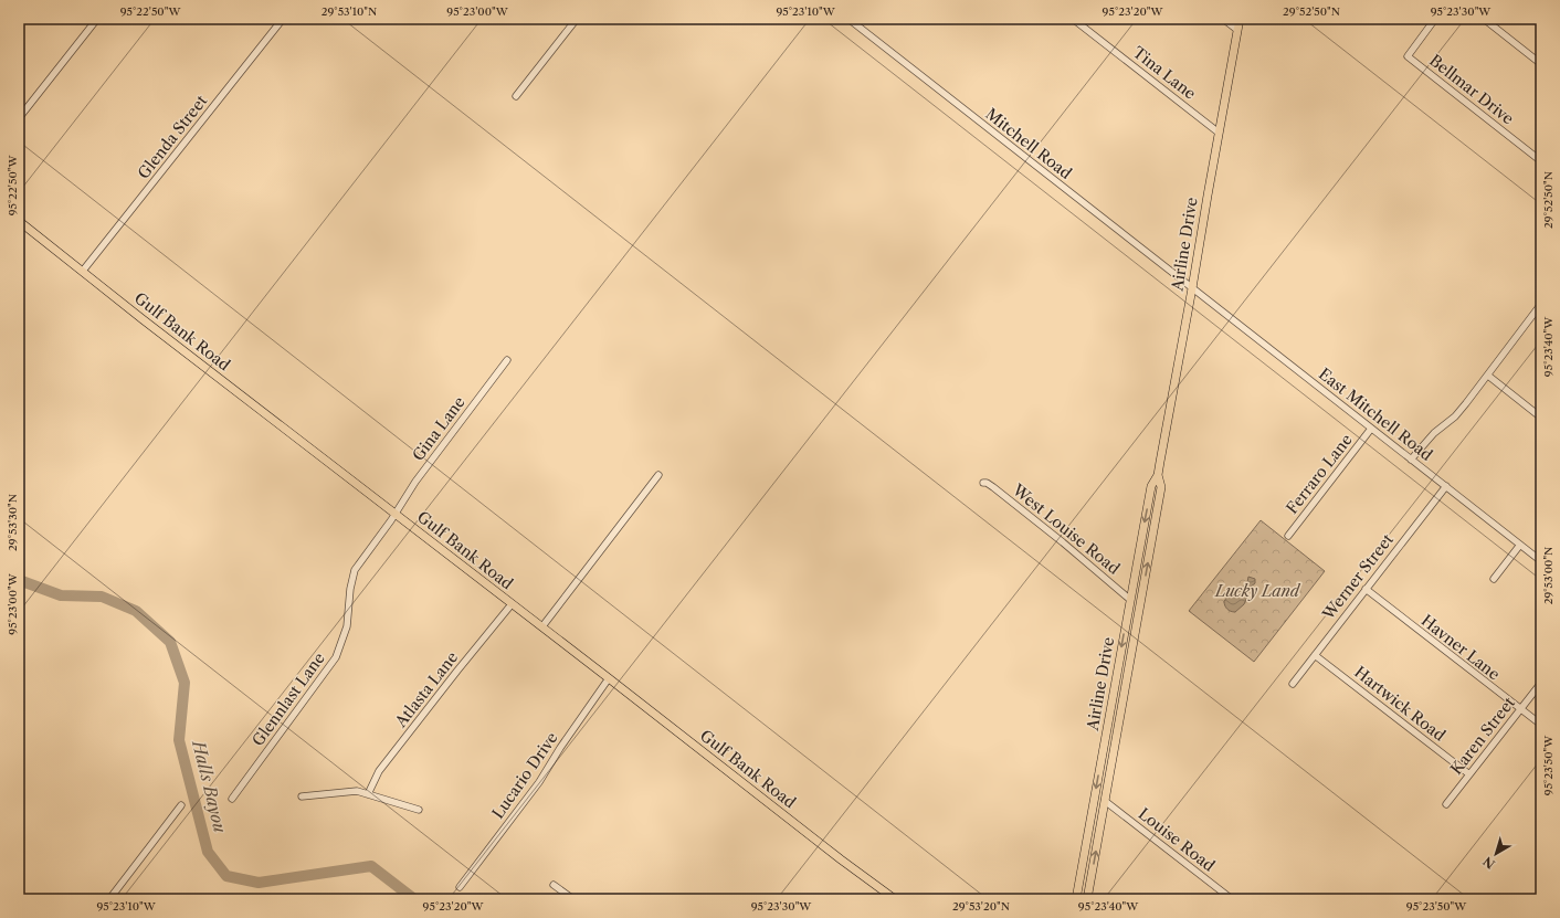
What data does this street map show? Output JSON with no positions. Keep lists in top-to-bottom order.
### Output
{
  "streets": {
    "main road": ["Airline Drive", "Gulf Bank Road"],
    "street": [
      "Tina Lane",
      "Bellmar Drive",
      "Glenda Street",
      "Mitchell Road",
      "East Mitchell Road",
      "Gina Lane",
      "Ferraro Lane",
      "West Louise Road",
      "Werner Street",
      "Havner Lane",
      "Atlasta Lane",
      "Glennlast Lane",
      "Hartwick Road",
      "Karen Street",
      "Lucario Drive",
      "Louise Road"
    ]
  },
  "crossings": [
    ["Tina Lane", "Airline Drive"],
    ["Glenda Street", "Gulf Bank Road"],
    ["Mitchell Road", "Airline Drive"],
    ["Mitchell Road", "East Mitchell Road"],
    ["Airline Drive", "East Mitchell Road"],
    ["Airline Drive", "West Louise Road"],
    ["Airline Drive", "Louise Road"],
    ["Gulf Bank Road", "Gina Lane"],
    ["Gulf Bank Road", "Atlasta Lane"],
    ["Gulf Bank Road", "Glennlast Lane"],
    ["Gulf Bank Road", "Lucario Drive"],
    ["East Mitchell Road", "Ferraro Lane"],
    ["East Mitchell Road", "Werner Street"],
    ["Gina Lane", "Glennlast Lane"],
    ["Werner Street", "Havner Lane"],
    ["Werner Street", "Hartwick Road"],
    ["Havner Lane", "Karen Street"],
    ["Hartwick Road", "Karen Street"]
  ],
  "water": ["Halls Bayou"],
  "parks": ["Lucky Land"],
  "north": "bottom left",
  "coordinates": [
    "95°22'50\"W",
    "29°53'10\"N",
    "95°23'00\"W",
    "95°23'10\"W",
    "95°23'20\"W",
    "29°52'50\"N",
    "95°23'30\"W",
    "95°23'40\"W",
    "29°53'30\"N",
    "29°53'00\"N",
    "95°23'50\"W",
    "29°53'20\"N"
  ]
}
